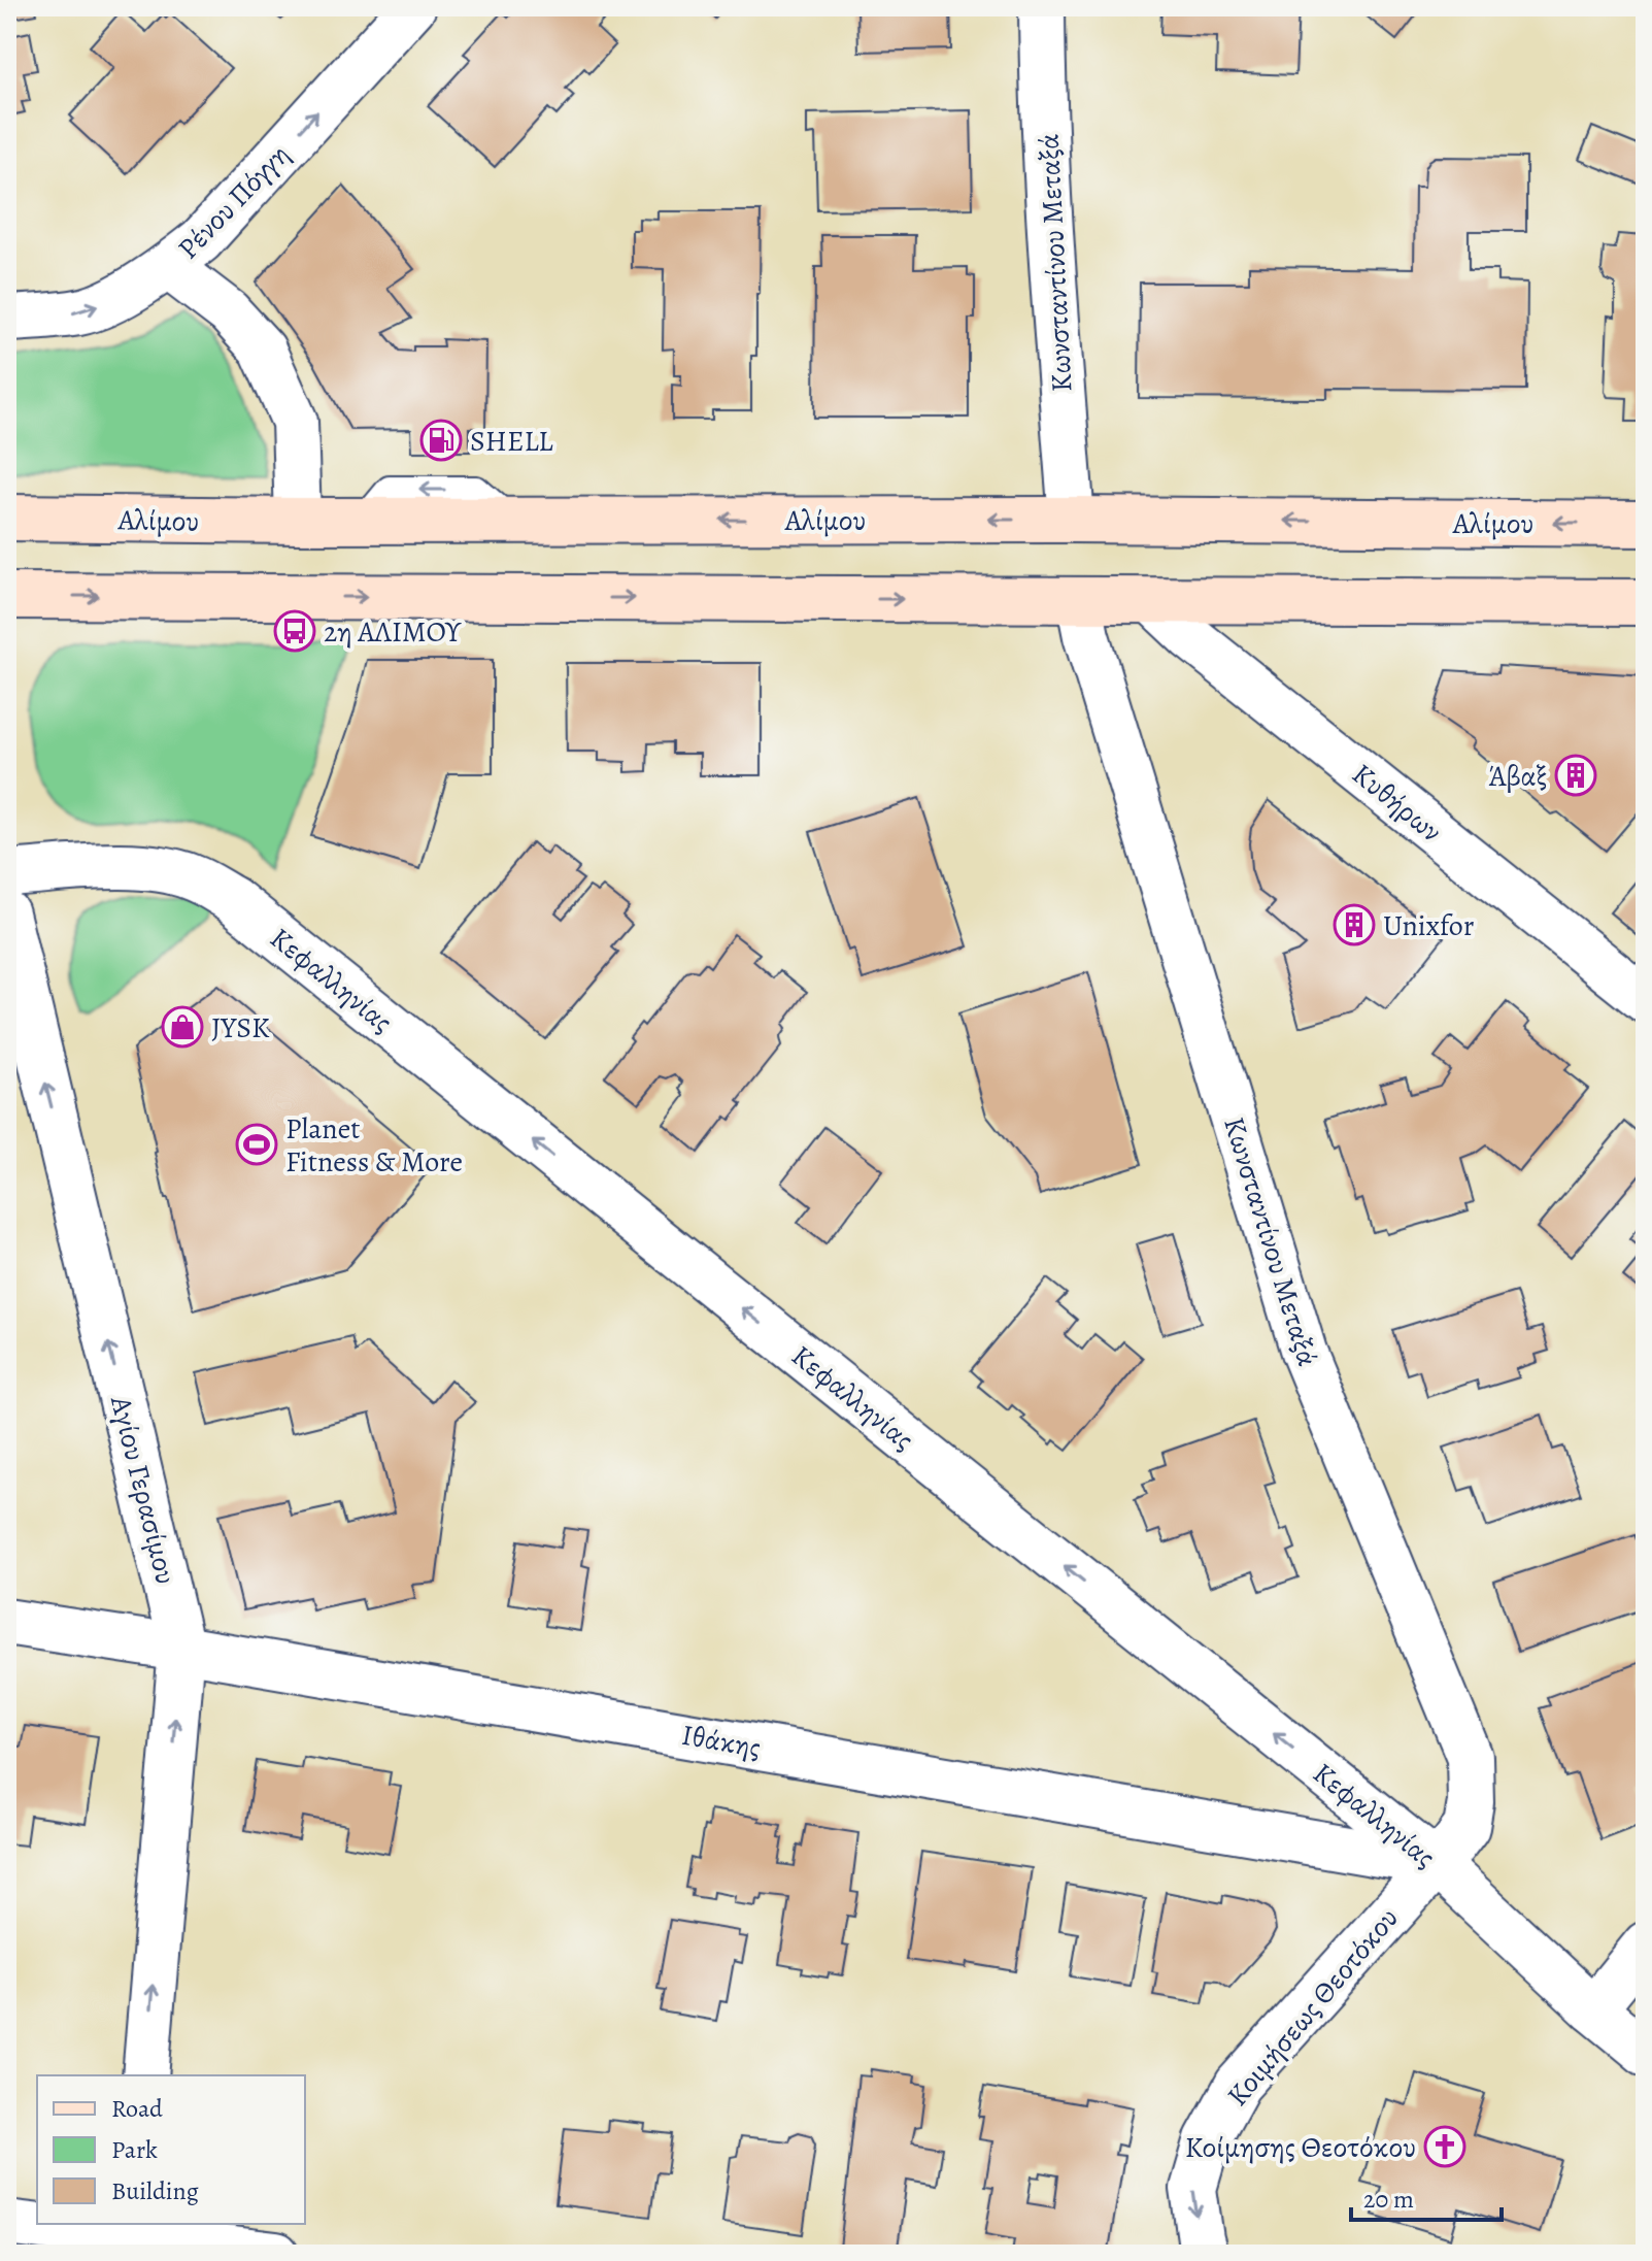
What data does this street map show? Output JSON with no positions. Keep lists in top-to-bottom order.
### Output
{
  "streets": {
    "main road": ["Αλίμου"],
    "street": [
      "Ρένου Πόγγη",
      "Κωνσταντίνου Μεταξά",
      "Κυθήρων",
      "Κεφαλληνίας",
      "Αγίου Γερασίμου",
      "Ιθάκης",
      "Κοιμήσεως Θεοτόκου"
    ]
  },
  "crossings": [
    ["Κωνσταντίνου Μεταξά", "Αλίμου"],
    ["Κωνσταντίνου Μεταξά", "Κεφαλληνίας"],
    ["Κωνσταντίνου Μεταξά", "Ιθάκης"],
    ["Κωνσταντίνου Μεταξά", "Κοιμήσεως Θεοτόκου"],
    ["Κεφαλληνίας", "Ιθάκης"],
    ["Κεφαλληνίας", "Κοιμήσεως Θεοτόκου"],
    ["Αγίου Γερασίμου", "Ιθάκης"],
    ["Ιθάκης", "Κοιμήσεως Θεοτόκου"]
  ],
  "one_way": [
    "Ρένου Πόγγη",
    "Κεφαλληνίας",
    "Αγίου Γερασίμου",
    "Κοιμήσεως Θεοτόκου"
  ],
  "places": {
    "fuel station": ["SHELL"],
    "bus stop": ["2η ΑΛΙΜΟΥ"],
    "building": ["Άβαξ", "Unixfor"],
    "shop": ["JYSK"],
    "sports": ["Planet Fitness & More"],
    "church": ["Κοίμησης Θεοτόκου"]
  },
  "legend": ["Road", "Park", "Building"],
  "scale_bar": "20 m"
}
